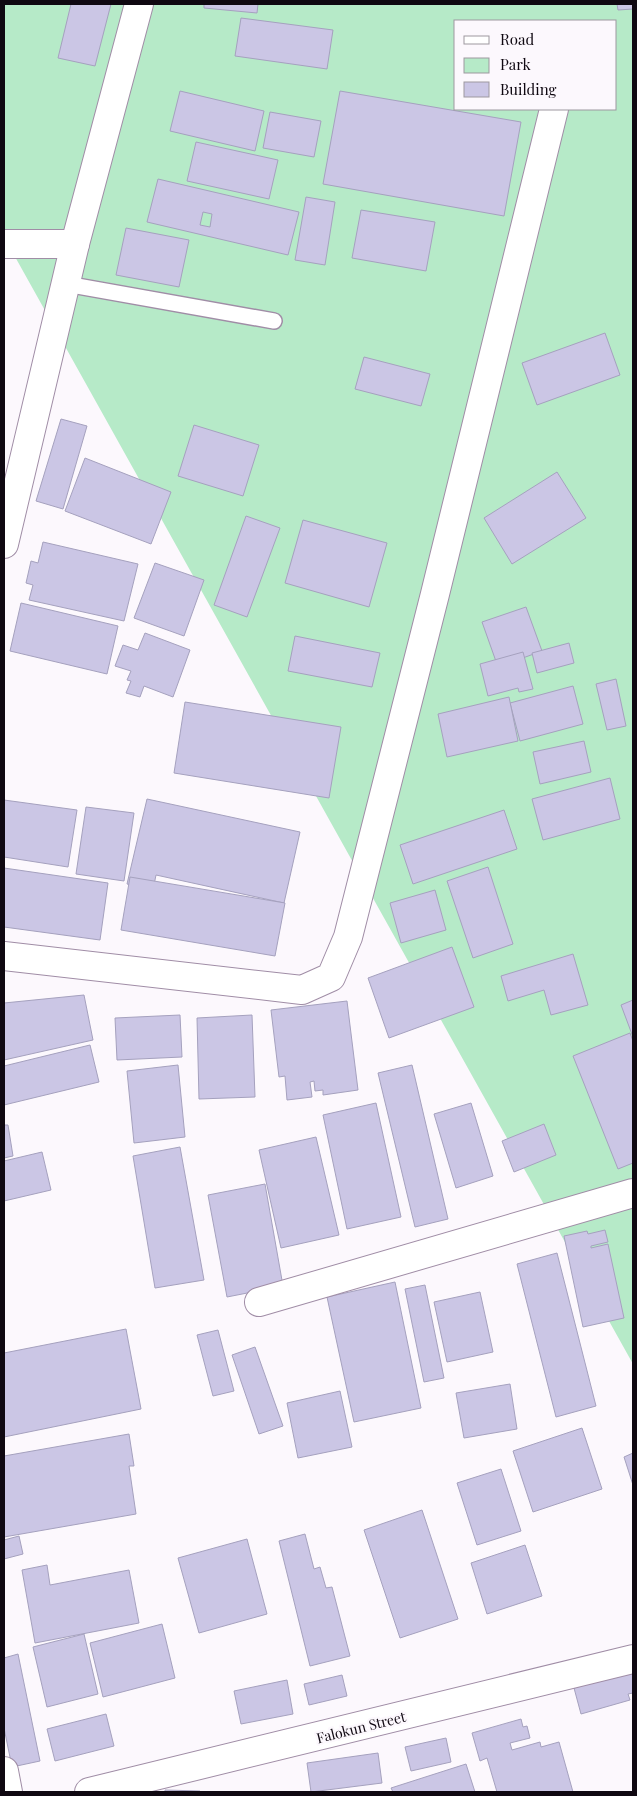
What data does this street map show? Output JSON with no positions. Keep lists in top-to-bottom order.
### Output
{
  "streets": {
    "street": ["Falokun Street"]
  },
  "legend": ["Road", "Park", "Building"]
}
